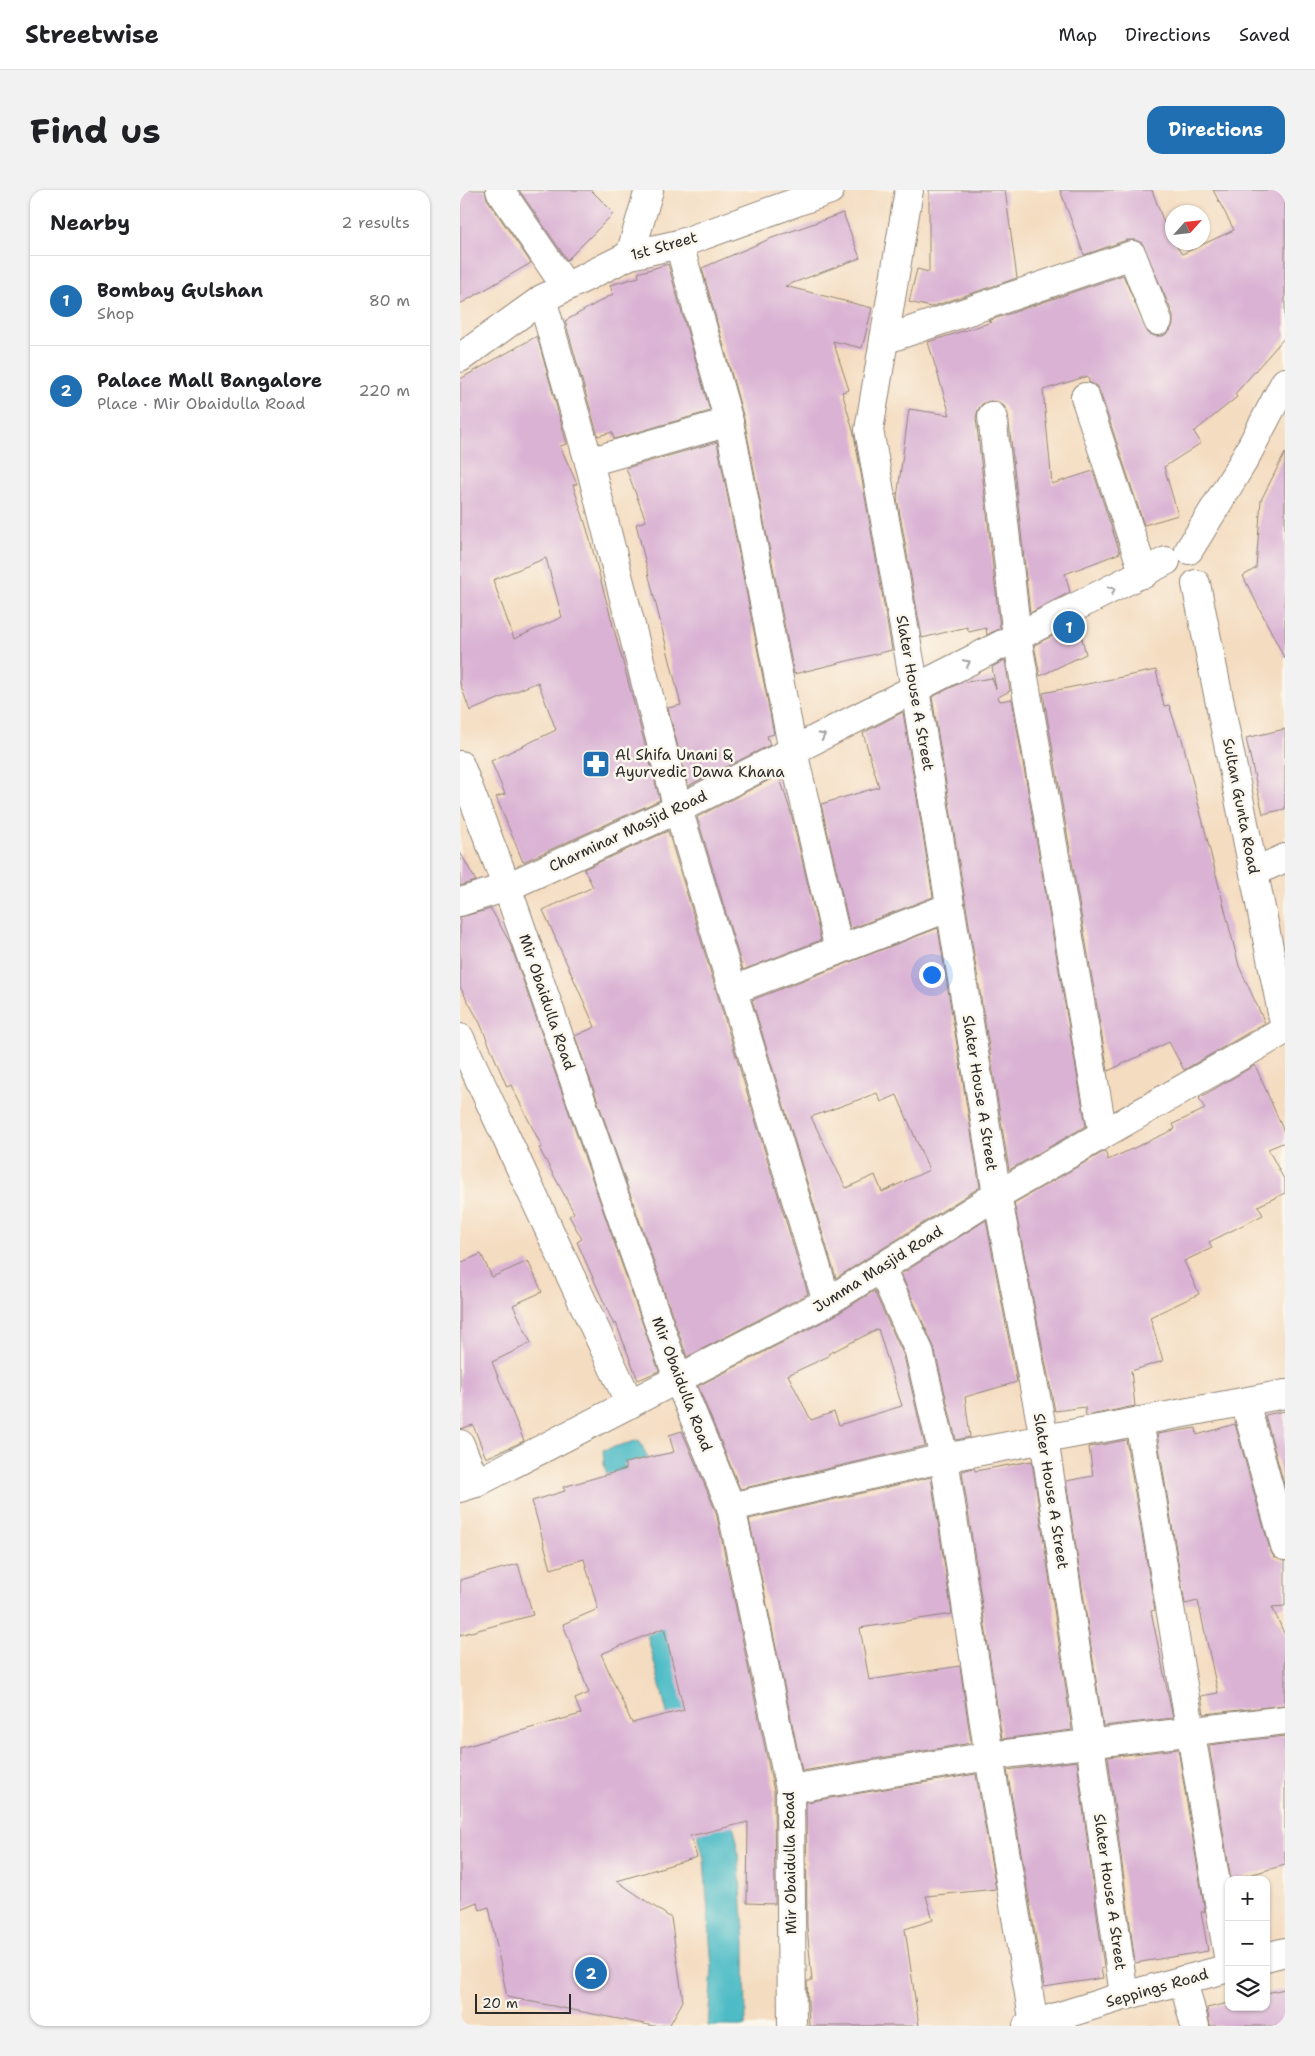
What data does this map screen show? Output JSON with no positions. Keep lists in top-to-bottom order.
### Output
{
  "streets": {
    "street": [
      "1st Street",
      "Slater House A Street",
      "Sultan Gunta Road",
      "Charminar Masjid Road",
      "Mir Obaidulla Road",
      "Jumma Masjid Road",
      "Seppings Road"
    ]
  },
  "crossings": [
    ["Slater House A Street", "Charminar Masjid Road"],
    ["Slater House A Street", "Jumma Masjid Road"],
    ["Slater House A Street", "Seppings Road"],
    ["Sultan Gunta Road", "Charminar Masjid Road"],
    ["Sultan Gunta Road", "Jumma Masjid Road"],
    ["Charminar Masjid Road", "Mir Obaidulla Road"],
    ["Mir Obaidulla Road", "Jumma Masjid Road"]
  ],
  "one_way": ["Charminar Masjid Road"],
  "places": {
    "pharmacy": ["Al Shifa Unani & Ayurvedic Dawa Khana"]
  },
  "scale_bar": "20 m",
  "north": "top right",
  "page": {
    "header": "Streetwise",
    "nav": ["Map", "Directions", "Saved"],
    "buttons": "Directions",
    "title": "Find us",
    "heading": ["Nearby", "2 results"],
    "list": [
      {
        "mark": "1",
        "name": "Bombay Gulshan",
        "note": "Shop",
        "value": "80 m"
      },
      {
        "mark": "2",
        "name": "Palace Mall Bangalore",
        "note": "Place · Mir Obaidulla Road",
        "value": "220 m"
      }
    ],
    "pins": ["1", "2"],
    "map_buttons": ["+", "−"],
    "scale": "20 m"
  }
}
